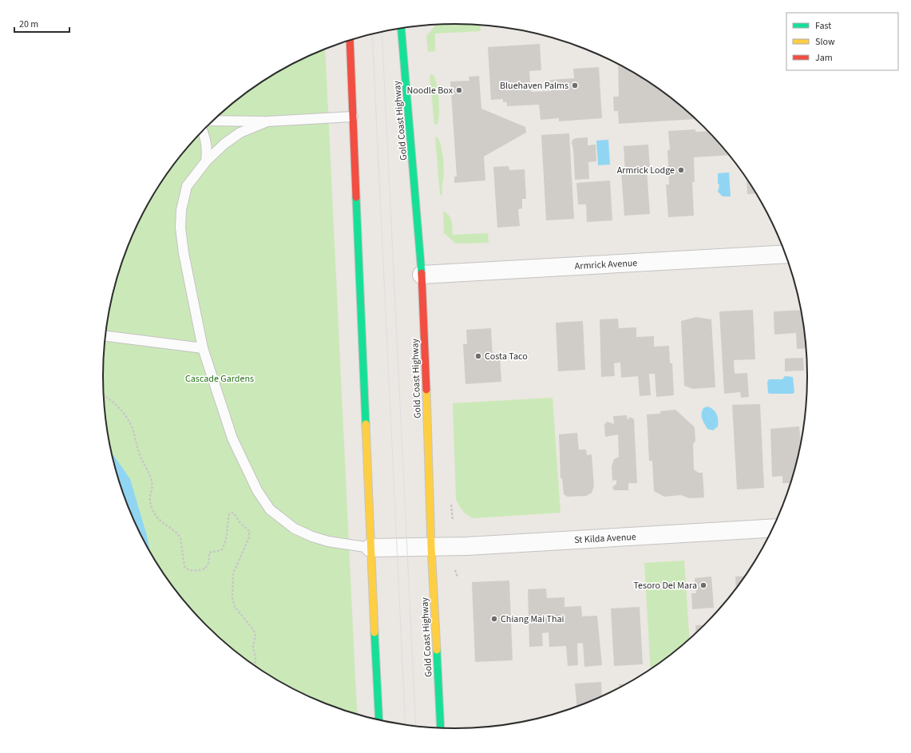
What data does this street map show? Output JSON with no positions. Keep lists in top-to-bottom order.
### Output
{
  "streets": {
    "highway": ["Gold Coast Highway"],
    "street": ["Armrick Avenue", "St Kilda Avenue"]
  },
  "crossings": [
    ["Gold Coast Highway", "Armrick Avenue"],
    ["Gold Coast Highway", "St Kilda Avenue"]
  ],
  "parks": ["Cascade Gardens"],
  "places": [
    "Bluehaven Palms",
    "Noodle Box",
    "Armrick Lodge",
    "Costa Taco",
    "Tesoro Del Mara",
    "Chiang Mai Thai"
  ],
  "legend": ["Fast", "Slow", "Jam"],
  "scale_bar": "20 m"
}
